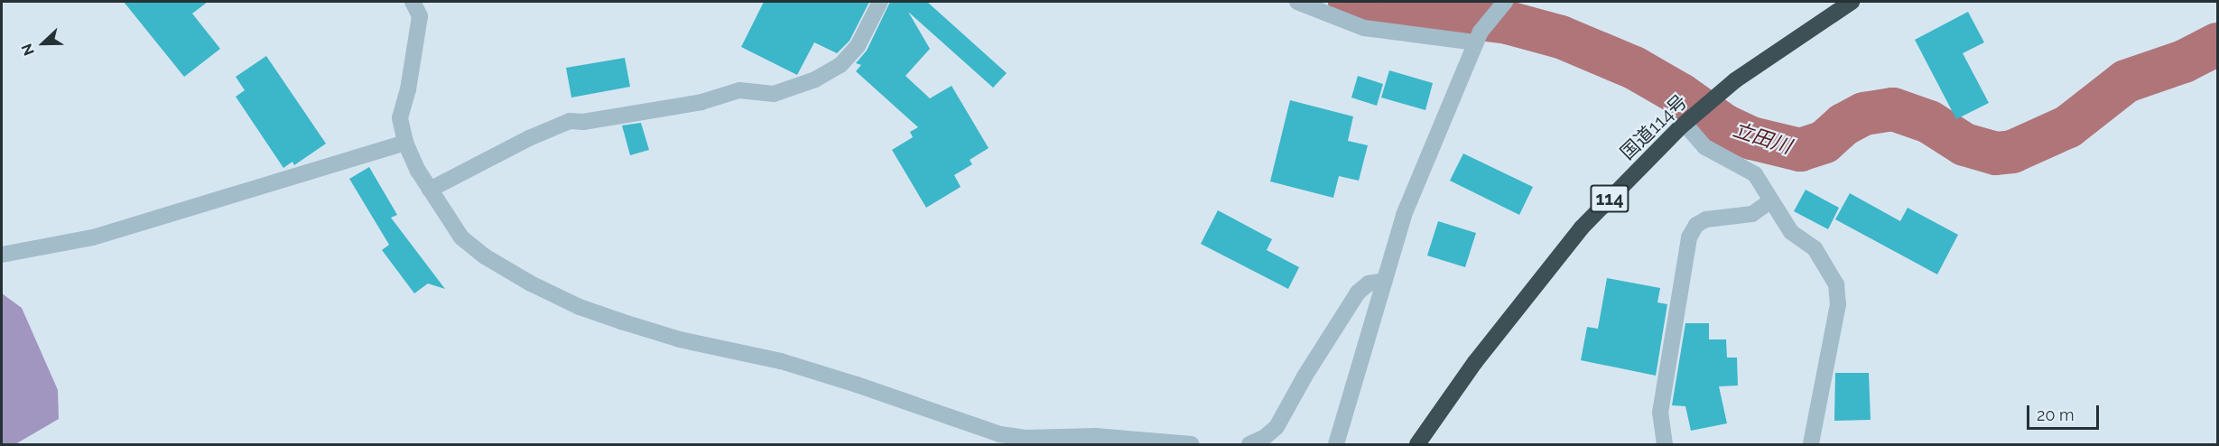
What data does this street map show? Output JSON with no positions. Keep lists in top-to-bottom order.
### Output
{
  "streets": {
    "highway": ["国道114号", "114"]
  },
  "water": ["立田川"],
  "scale_bar": "20 m",
  "north": "left"
}
